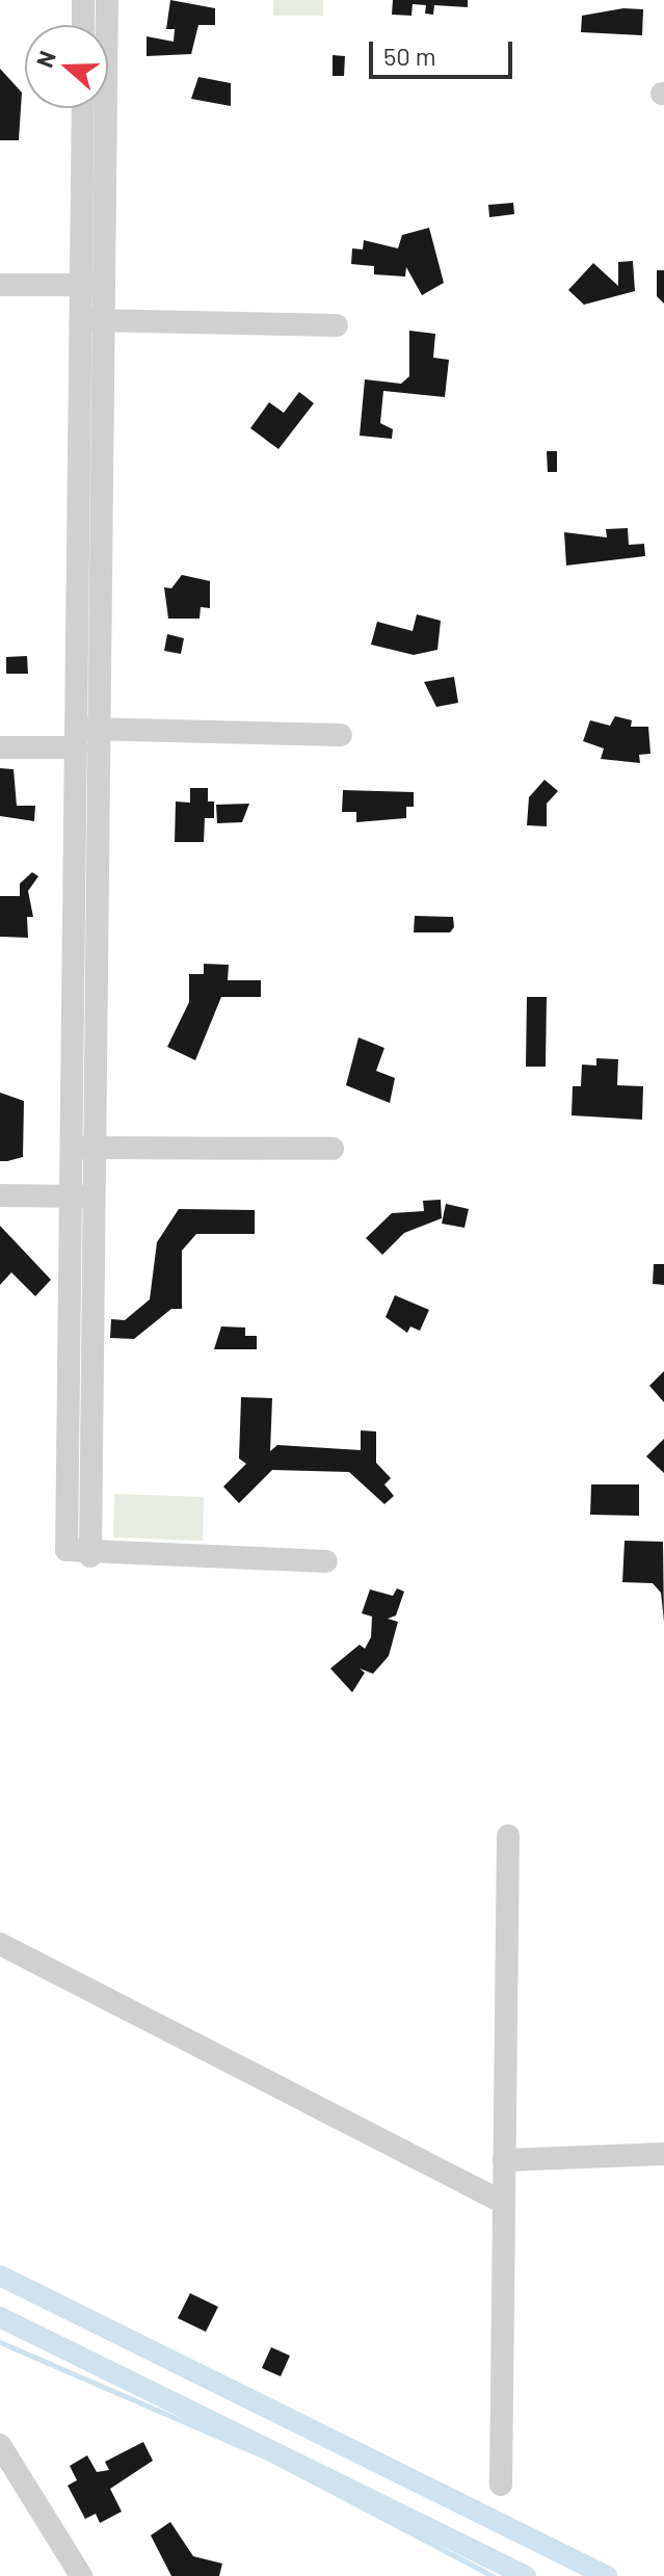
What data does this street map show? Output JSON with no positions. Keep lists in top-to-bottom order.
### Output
{
  "scale_bar": "50 m",
  "north": "left"
}
